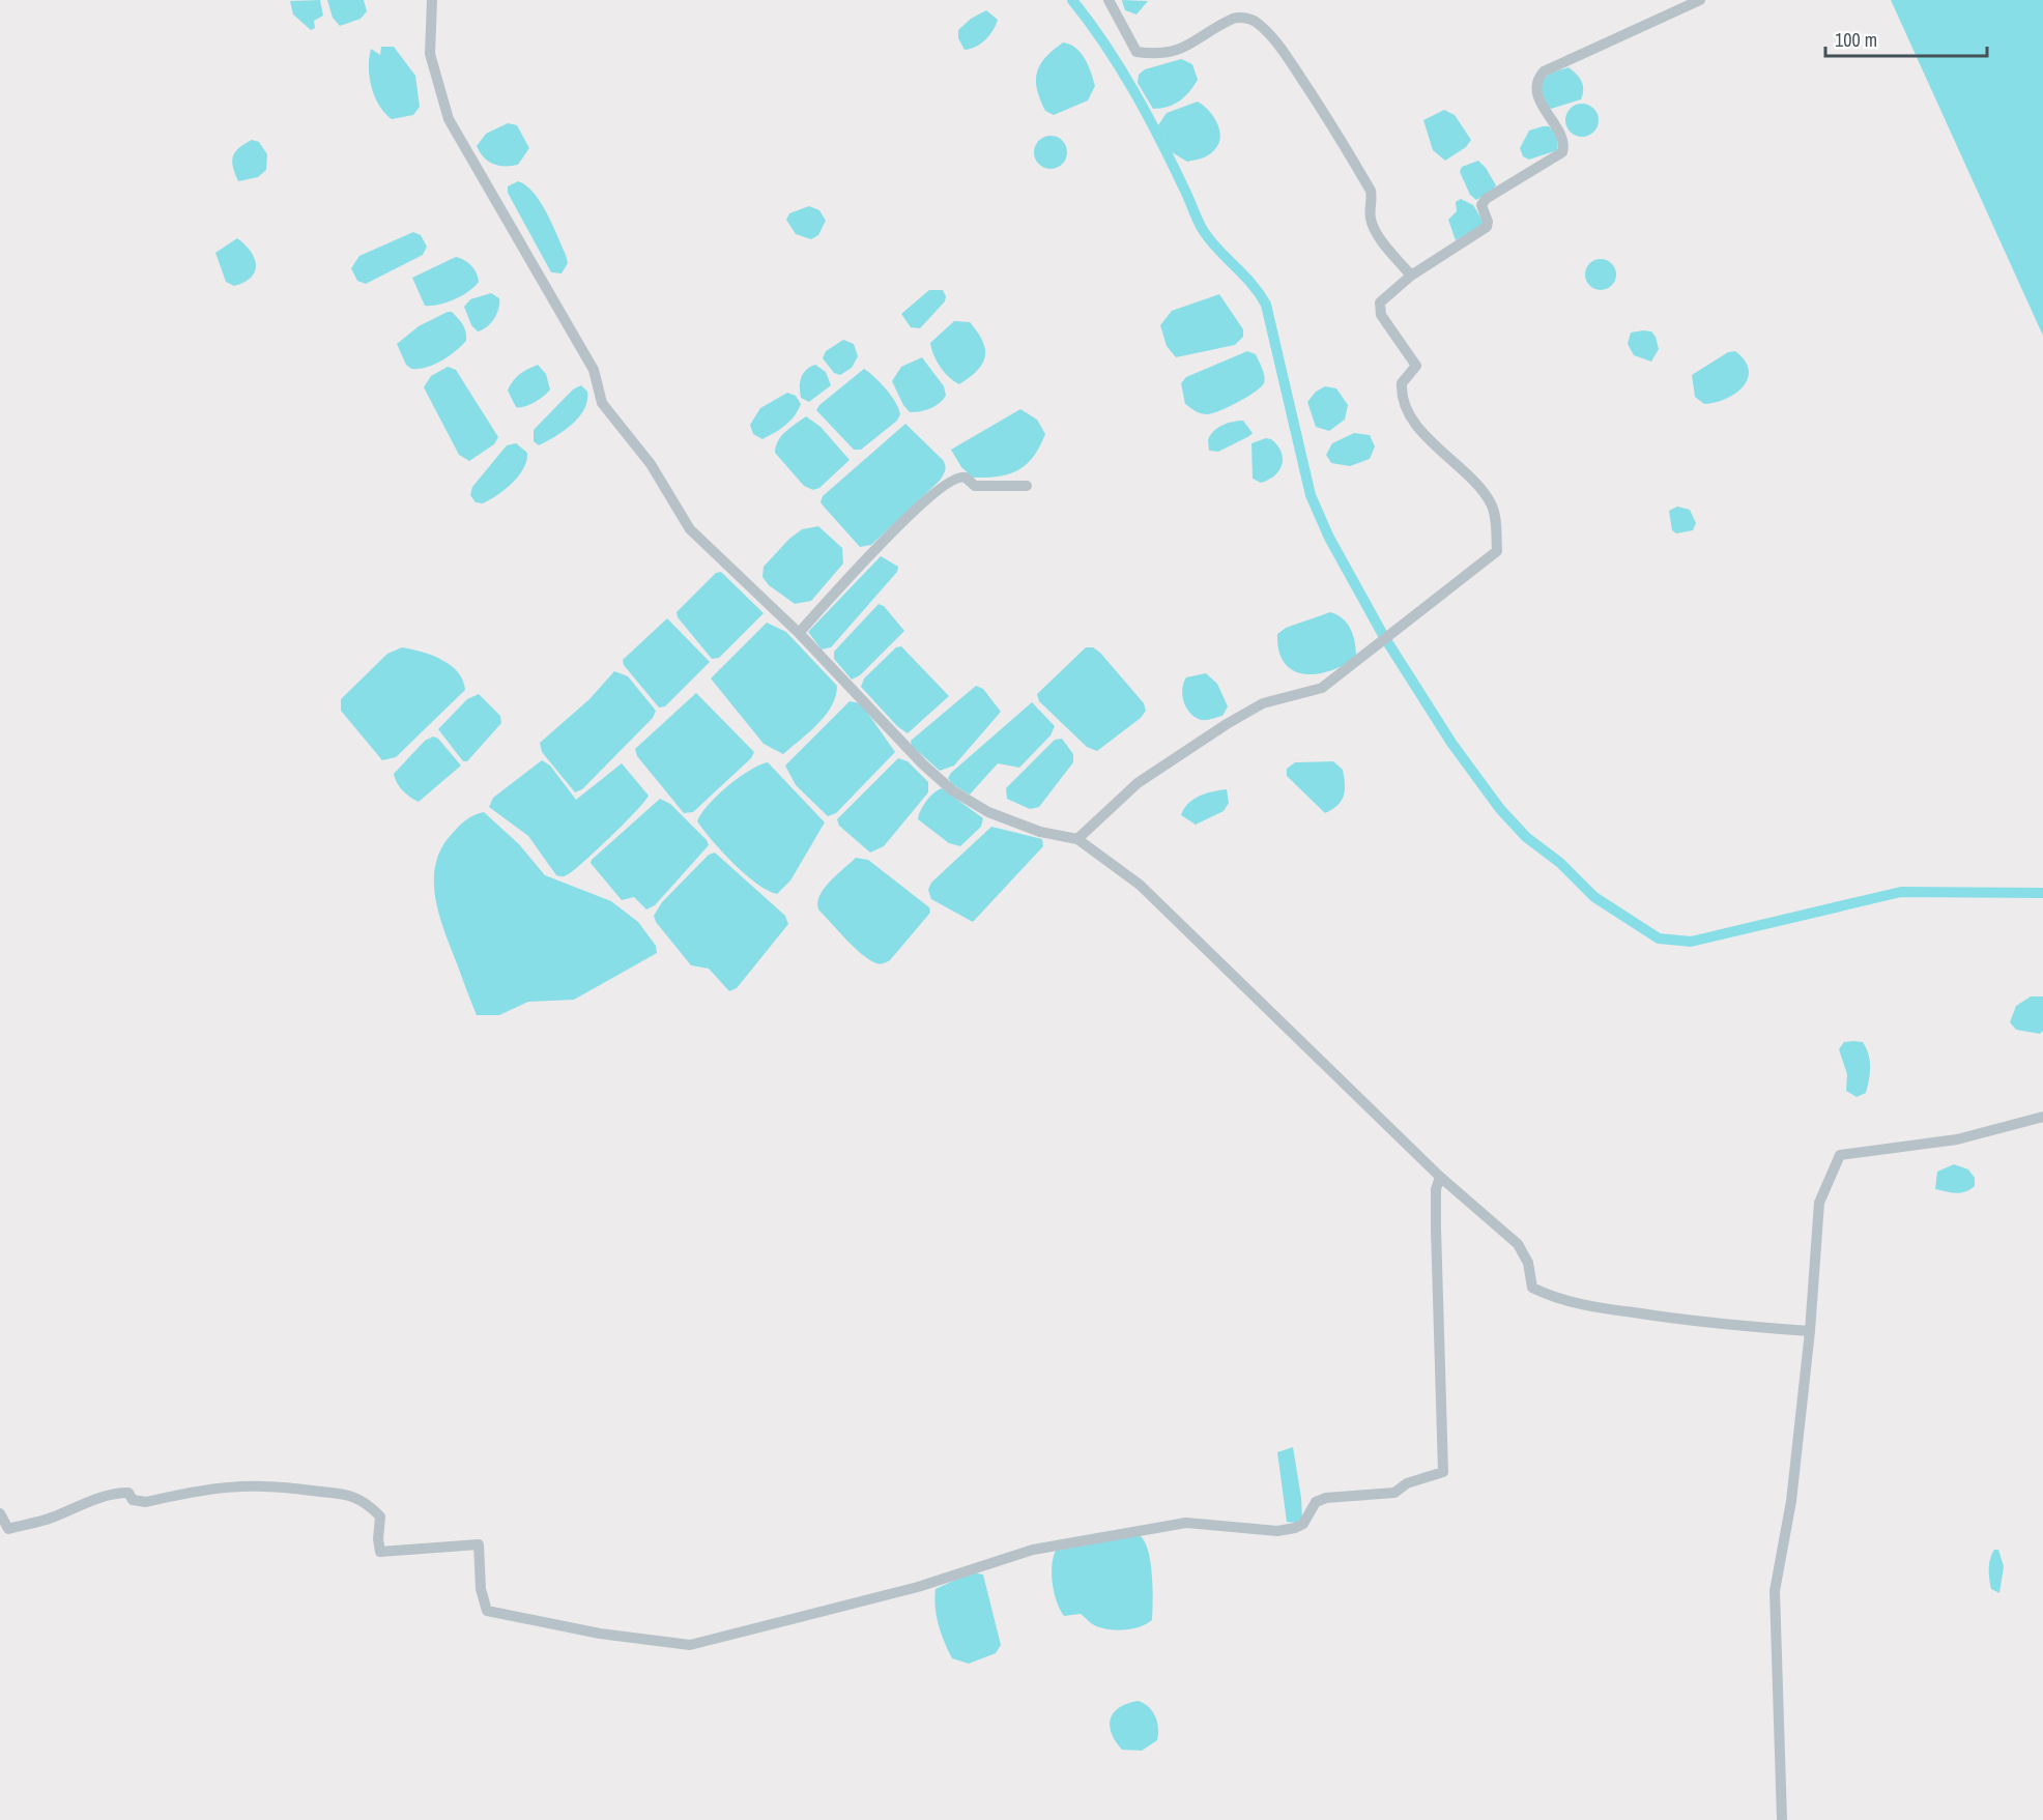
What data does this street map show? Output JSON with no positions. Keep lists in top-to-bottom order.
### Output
{
  "scale_bar": "100 m"
}
